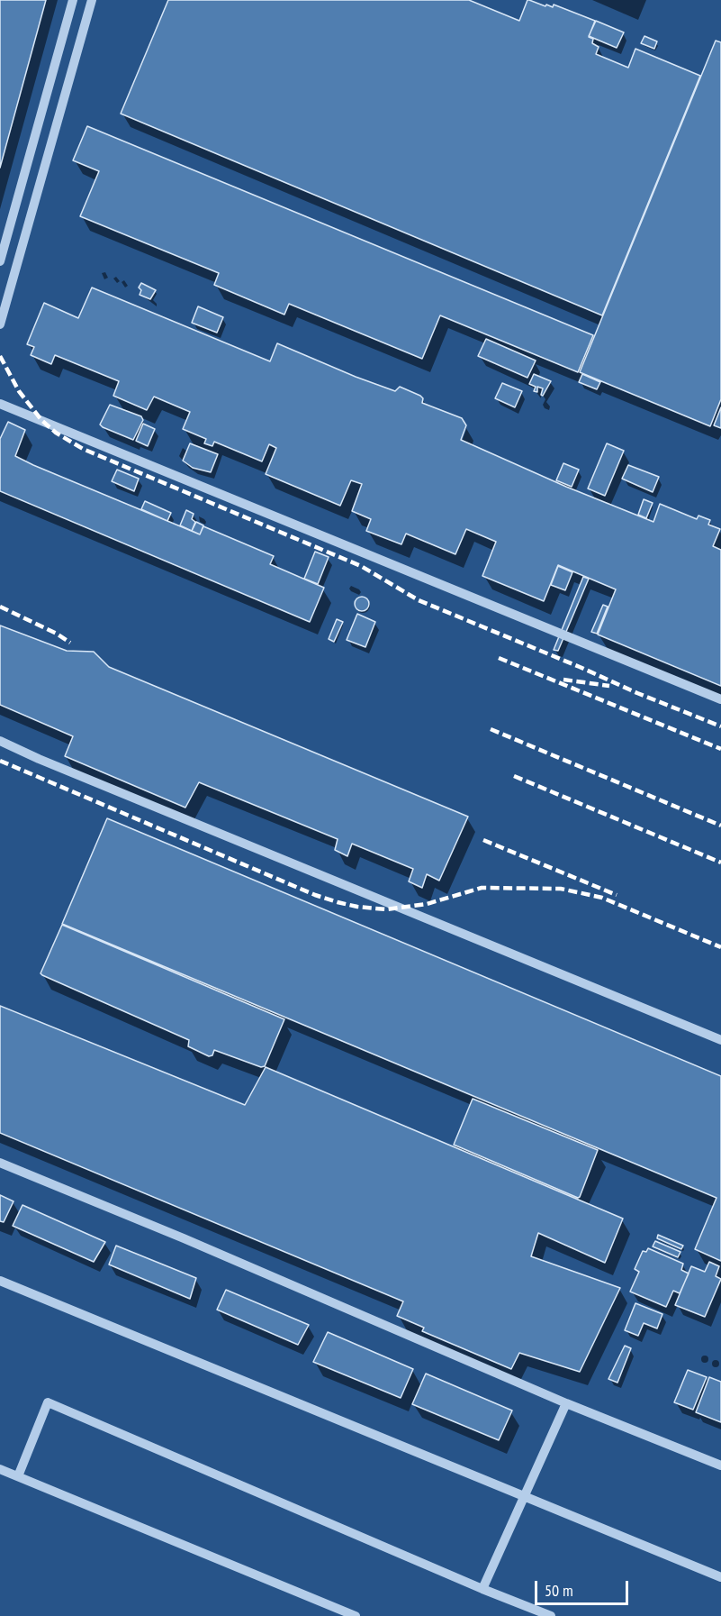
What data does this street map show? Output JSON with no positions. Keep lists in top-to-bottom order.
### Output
{
  "scale_bar": "50 m"
}
